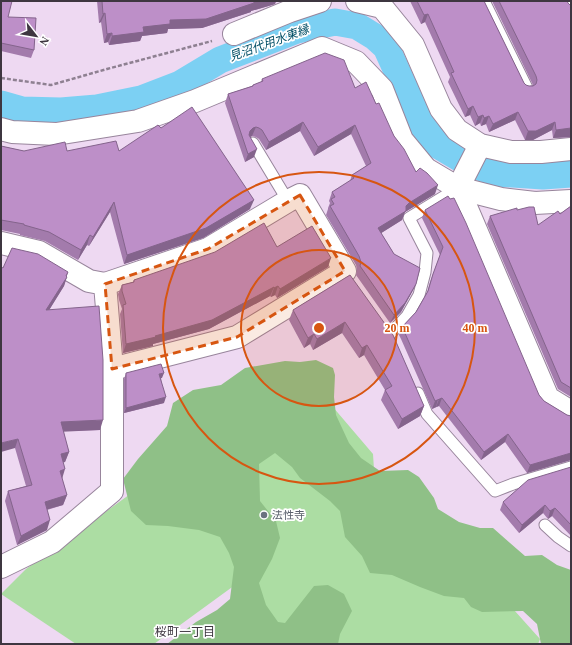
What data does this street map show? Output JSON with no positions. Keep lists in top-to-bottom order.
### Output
{
  "districts": ["桜町一丁目"],
  "water": ["見沼代用水東縁"],
  "places": ["法性寺"],
  "north": "bottom right",
  "rings": ["20 m", "40 m"]
}
